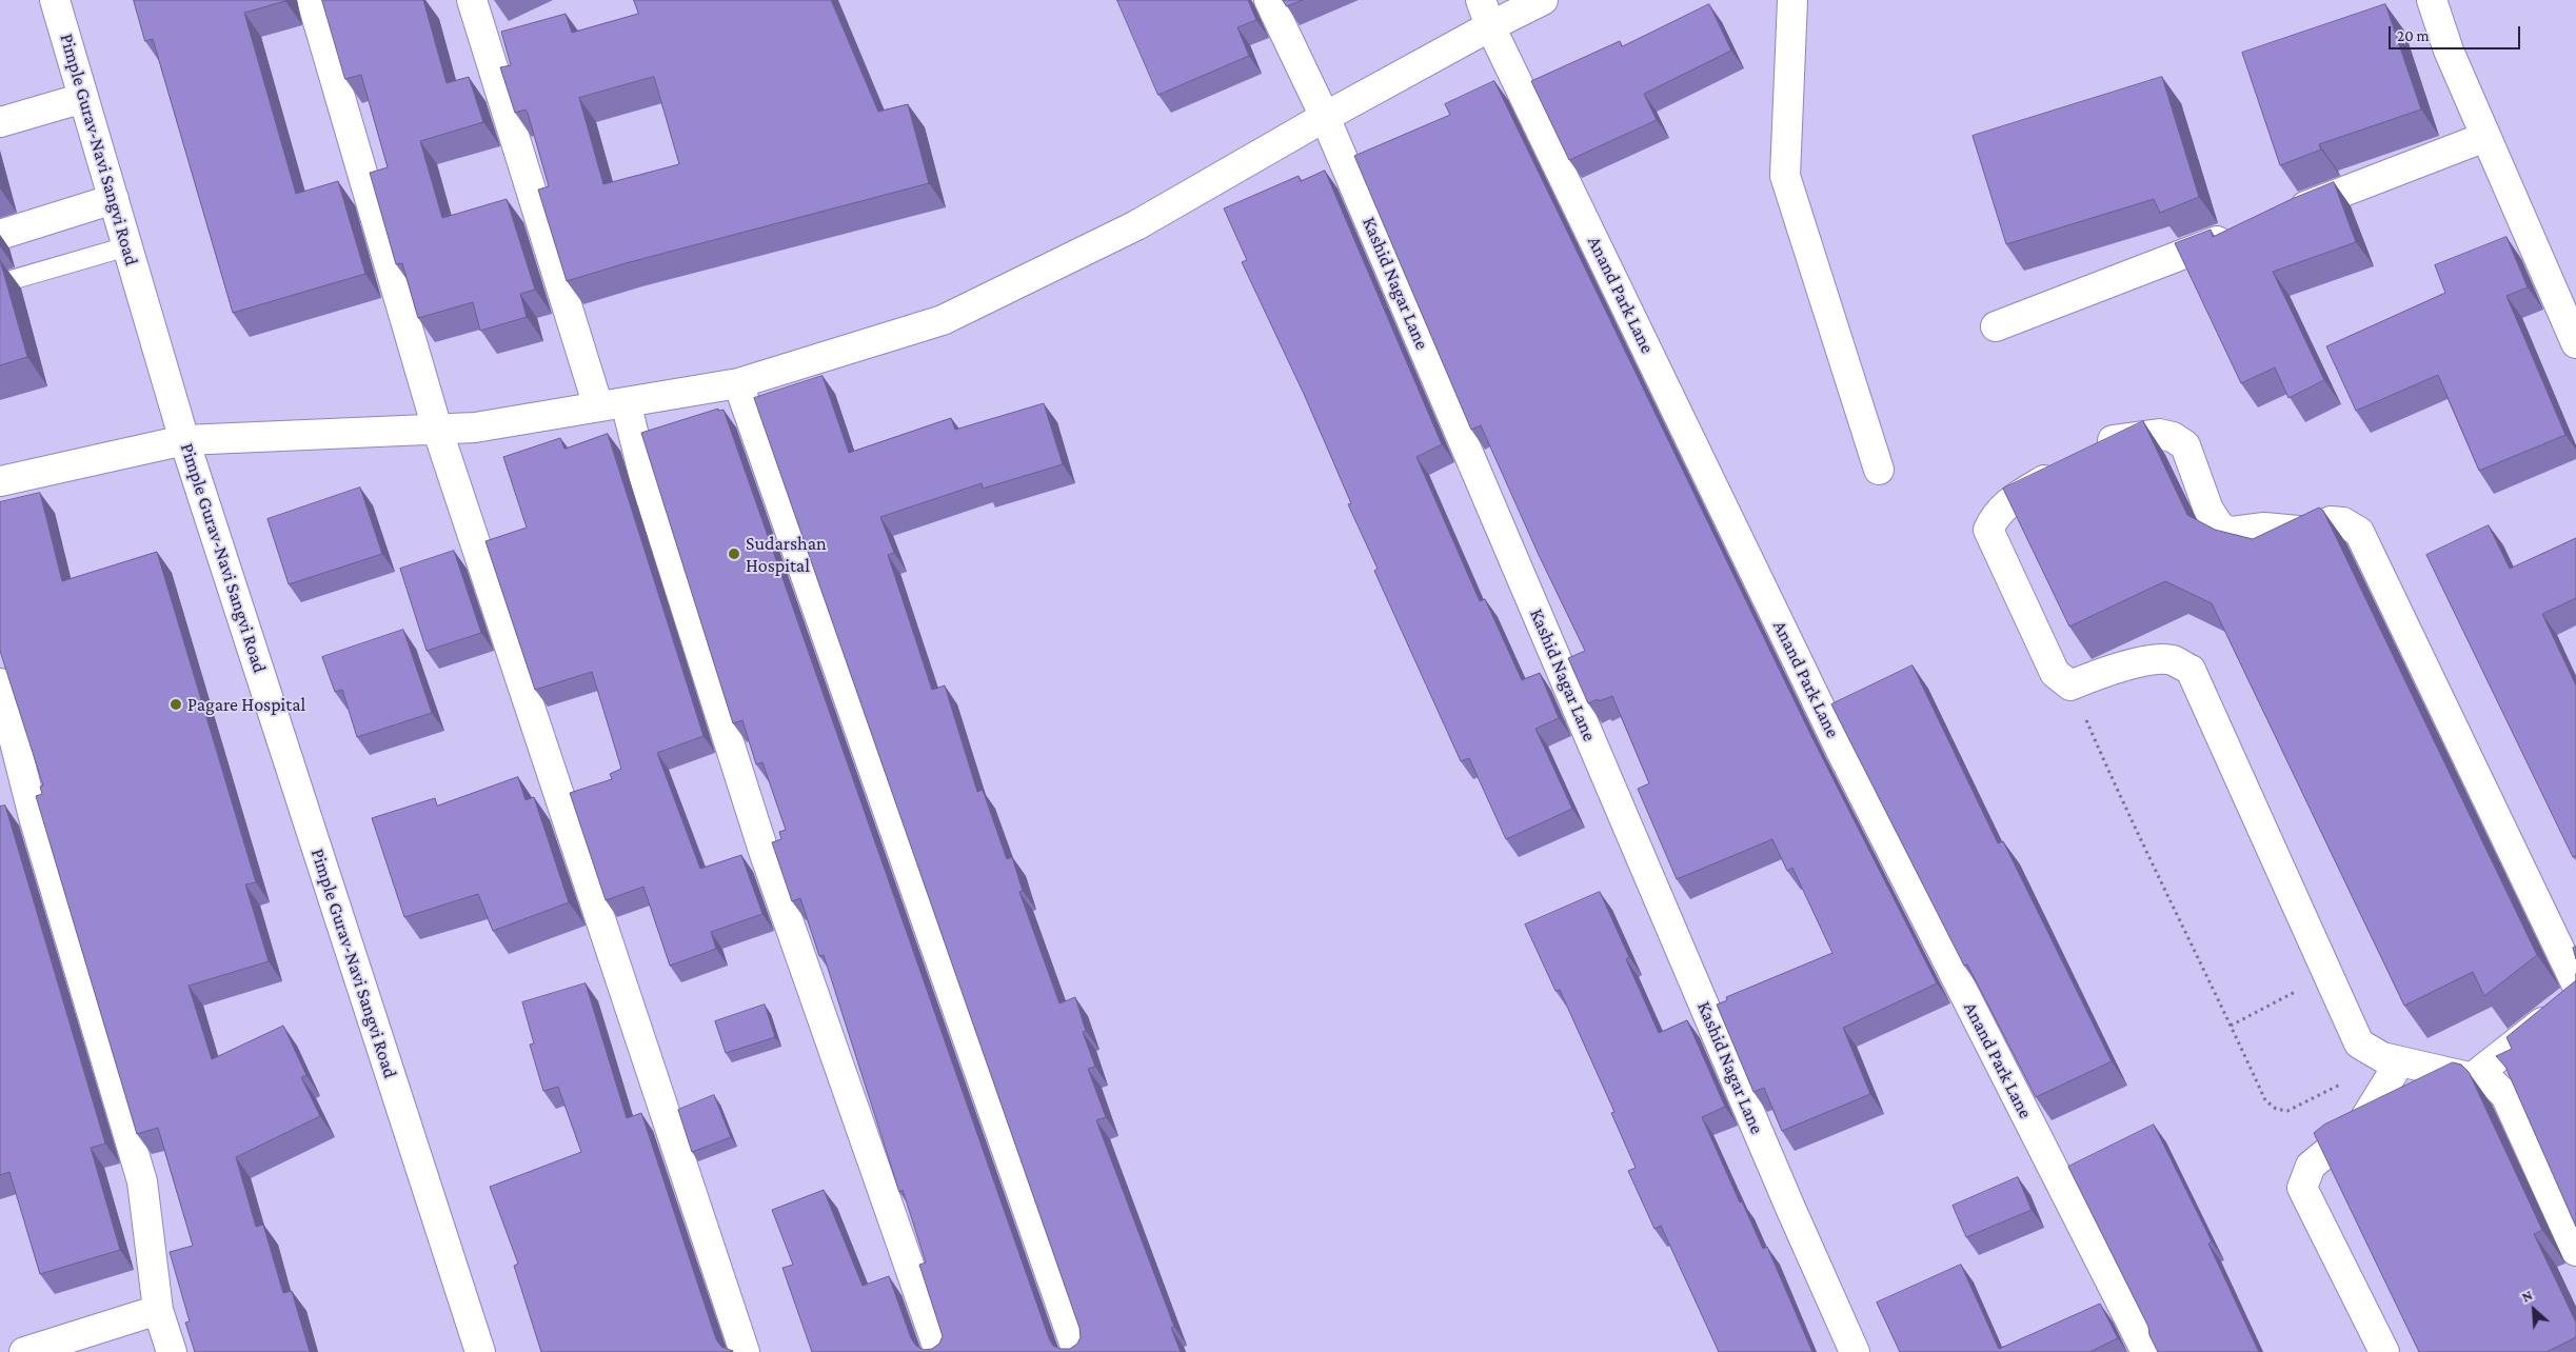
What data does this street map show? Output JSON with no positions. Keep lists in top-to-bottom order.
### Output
{
  "streets": {
    "street": ["Pimple Gurav-Navi Sangvi Road", "Kashid Nagar Lane", "Anand Park Lane"]
  },
  "places": ["Sudarshan Hospital", "Pagare Hospital"],
  "scale_bar": "20 m",
  "north": "top left"
}
